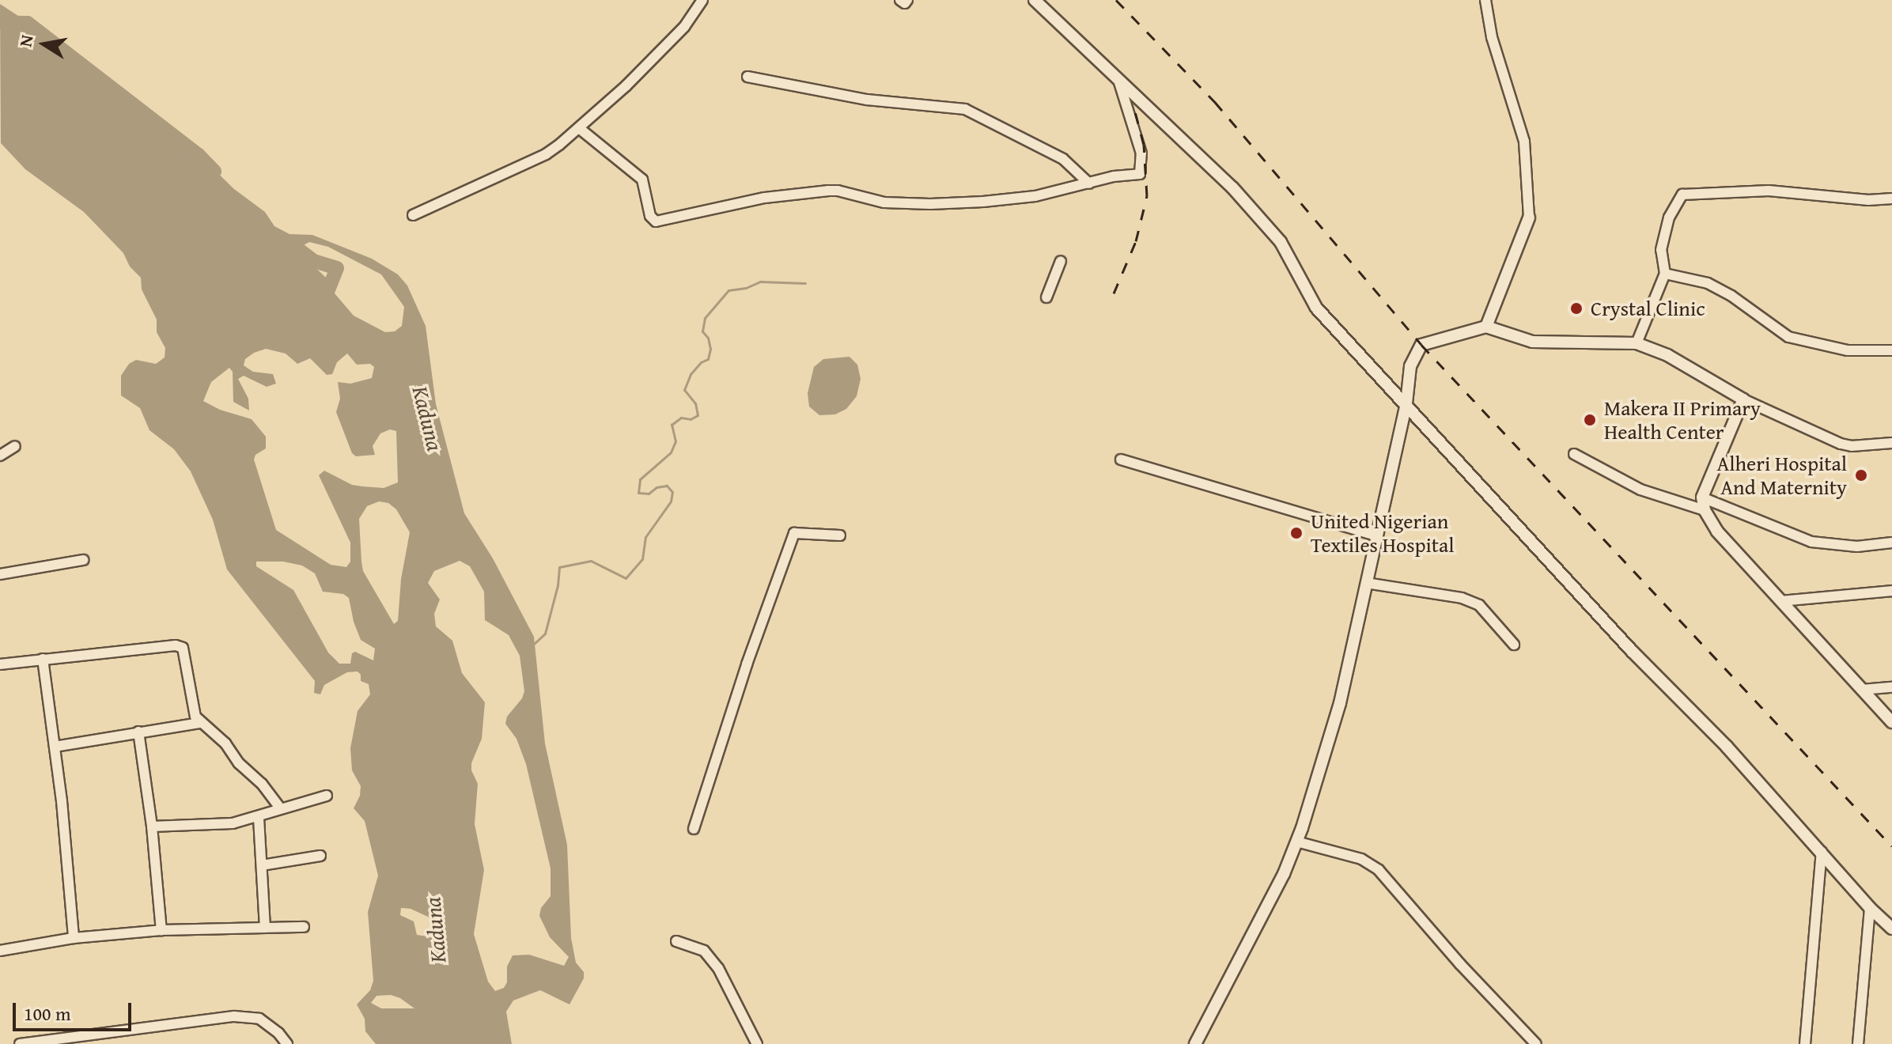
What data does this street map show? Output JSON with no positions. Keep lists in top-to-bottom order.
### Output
{
  "water": ["Kaduna"],
  "places": [
    "Crystal Clinic",
    "Makera II Primary Health Center",
    "Alheri Hospital And Maternity",
    "United Nigerian Textiles Hospital"
  ],
  "scale_bar": "100 m",
  "north": "left"
}
